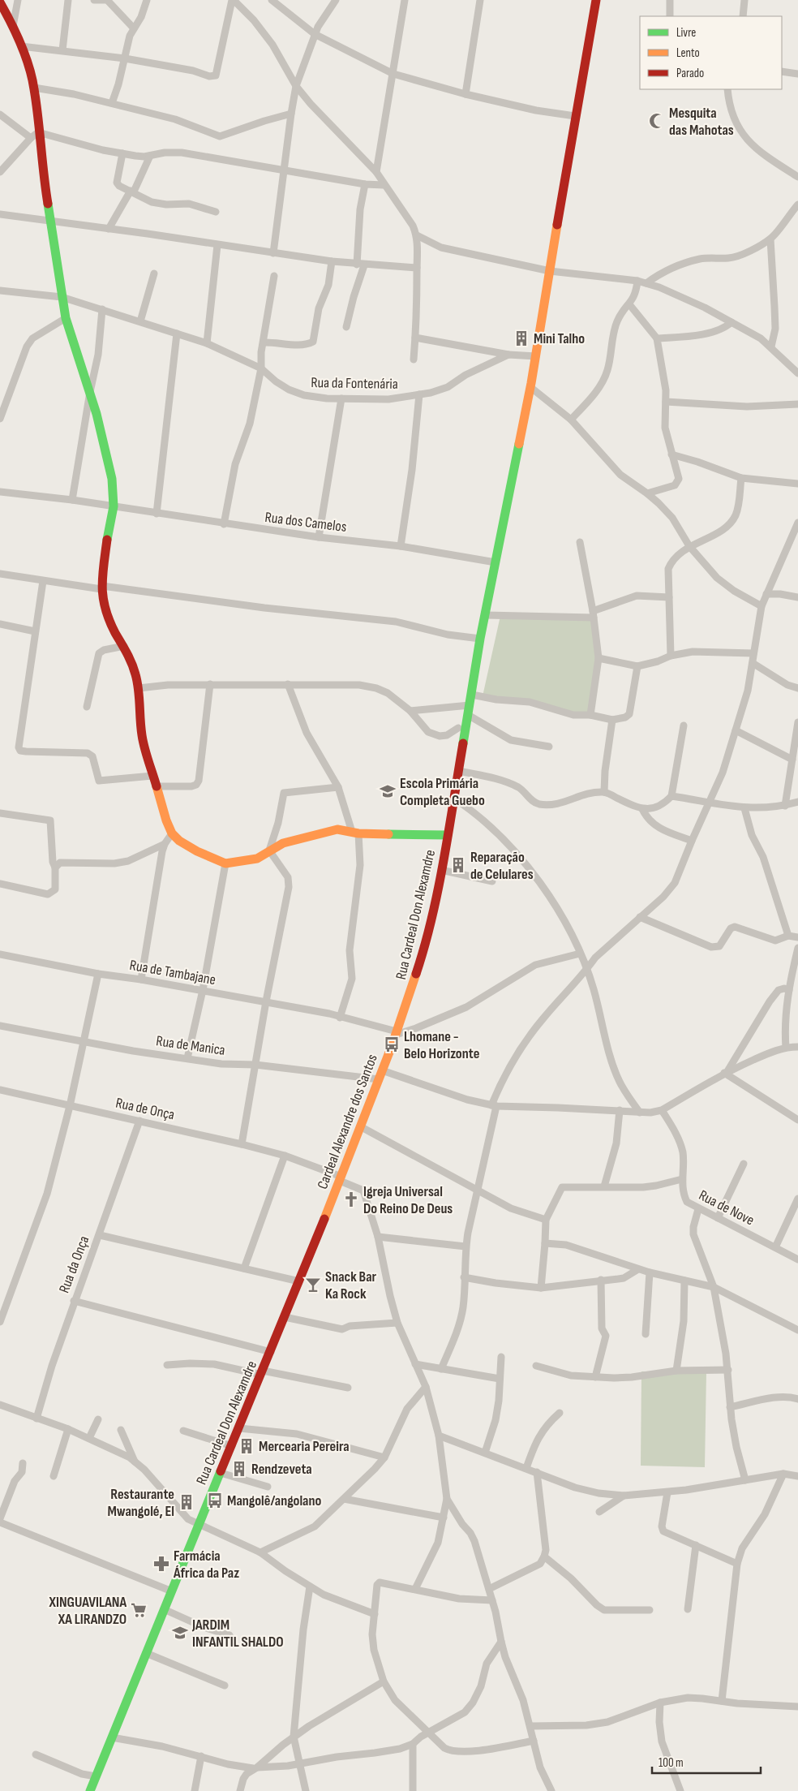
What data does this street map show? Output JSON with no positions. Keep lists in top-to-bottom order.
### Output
{
  "streets": {
    "street": [
      "Rua da Fontenária",
      "Rua dos Camelos",
      "Rua Cardeal Don Alexamdre",
      "Rua de Tambajane",
      "Rua de Manica",
      "Rua de Onça",
      "Cardeal Alexandre dos Santos",
      "Rua de Nove",
      "Rua da Onça"
    ]
  },
  "crossings": [
    ["Rua da Fontenária", "Rua Cardeal Don Alexamdre"],
    ["Rua dos Camelos", "Rua Cardeal Don Alexamdre"],
    ["Rua Cardeal Don Alexamdre", "Rua de Tambajane"],
    ["Rua Cardeal Don Alexamdre", "Cardeal Alexandre dos Santos"],
    ["Rua de Manica", "Cardeal Alexandre dos Santos"],
    ["Rua de Onça", "Cardeal Alexandre dos Santos"],
    ["Rua de Onça", "Rua da Onça"]
  ],
  "places": {
    "mosque": ["Mesquita das Mahotas"],
    "building": [
      "Mini Talho",
      "Reparação de Celulares",
      "Mercearia Pereira",
      "Rendzeveta",
      "Restaurante Mwangolé, El"
    ],
    "school or university": ["Escola Primária Completa Guebo", "JARDIM INFANTIL SHALDO"],
    "bus stop": ["Lhomane - Belo Horizonte", "Mangolê/angolano"],
    "church": ["Igreja Universal Do Reino De Deus"],
    "bar": ["Snack Bar Ka Rock"],
    "pharmacy": ["Farmácia África da Paz"],
    "supermarket": ["XINGUAVILANA XA LIRANDZO"]
  },
  "legend": ["Livre", "Lento", "Parado"],
  "scale_bar": "100 m"
}
